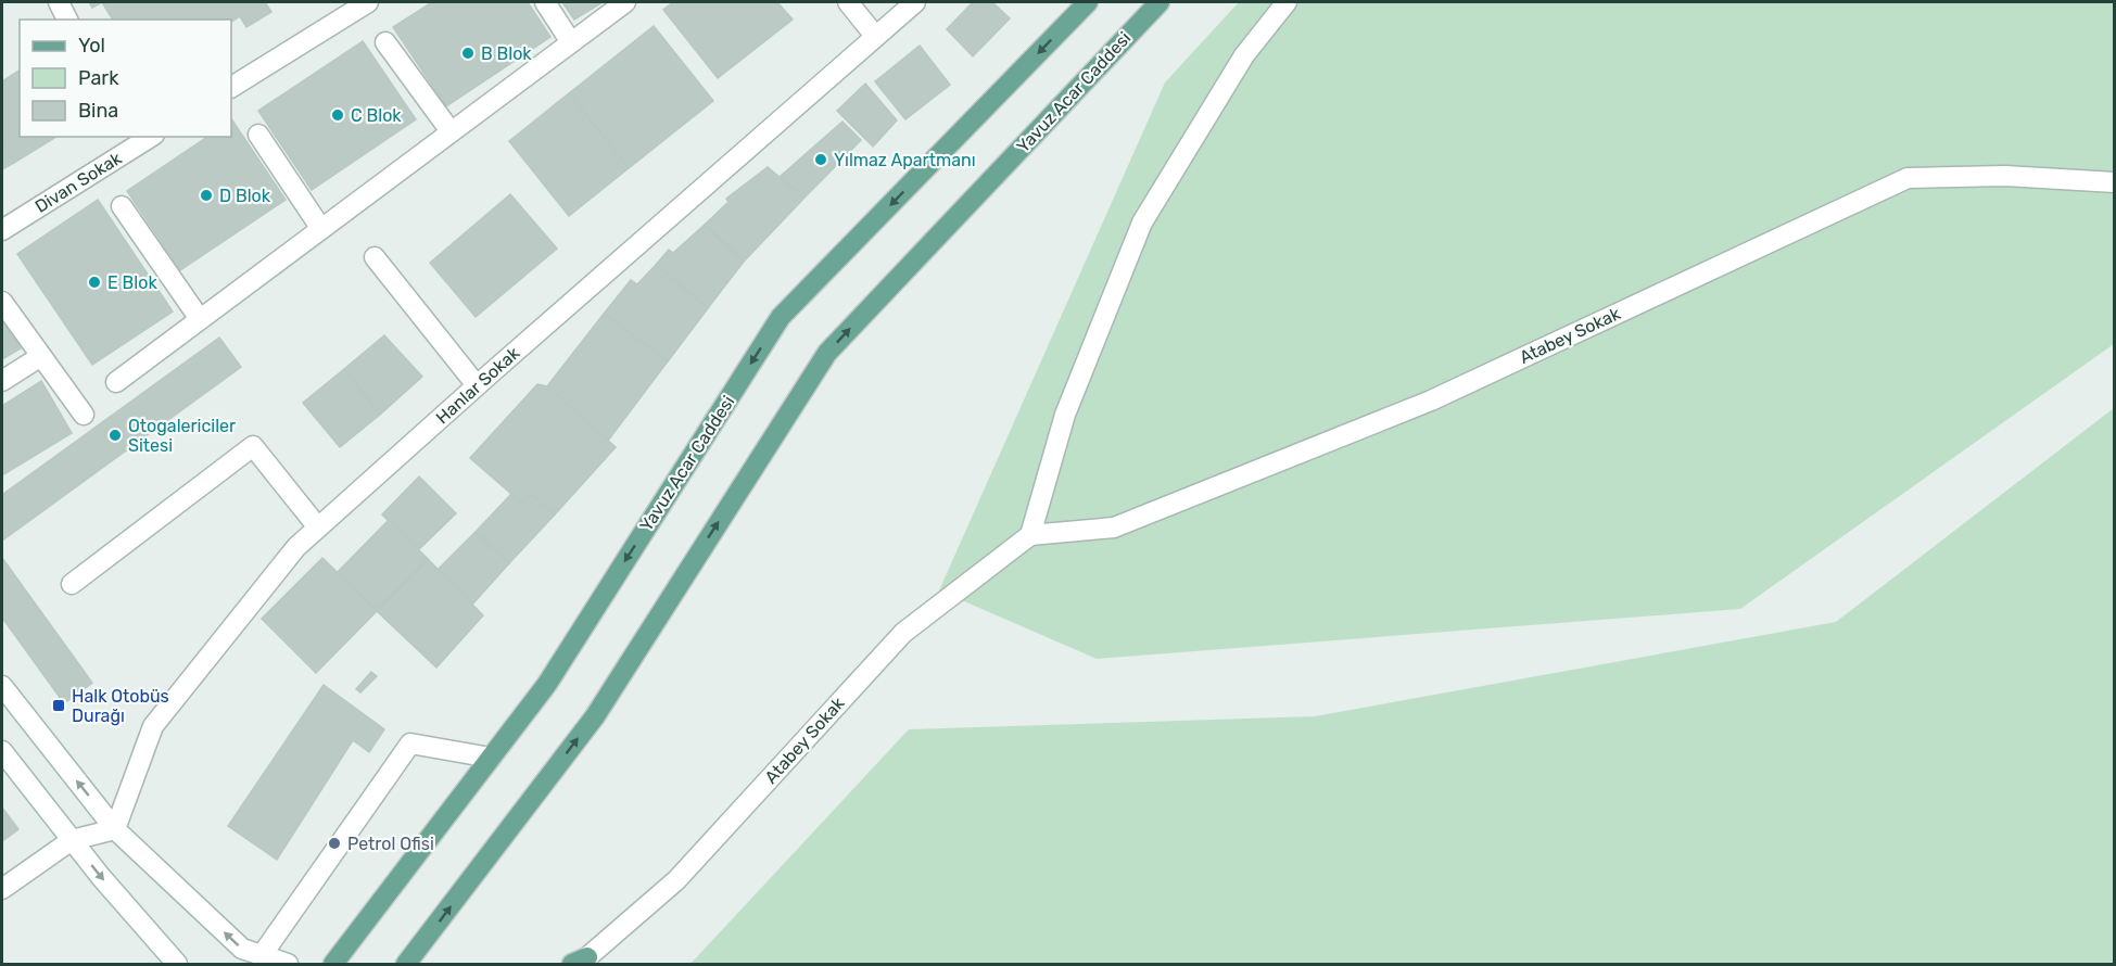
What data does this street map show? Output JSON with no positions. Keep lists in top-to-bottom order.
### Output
{
  "streets": {
    "main road": ["Yavuz Acar Caddesi"],
    "street": ["Divan Sokak", "Atabey Sokak", "Hanlar Sokak"]
  },
  "places": {
    "other": [
      "B Blok",
      "C Blok",
      "Yılmaz Apartmanı",
      "D Blok",
      "E Blok",
      "Otogalericiler Sitesi",
      "Petrol Ofisi"
    ],
    "transit": ["Halk Otobüs Durağı"]
  },
  "legend": ["Yol", "Park", "Bina"]
}
